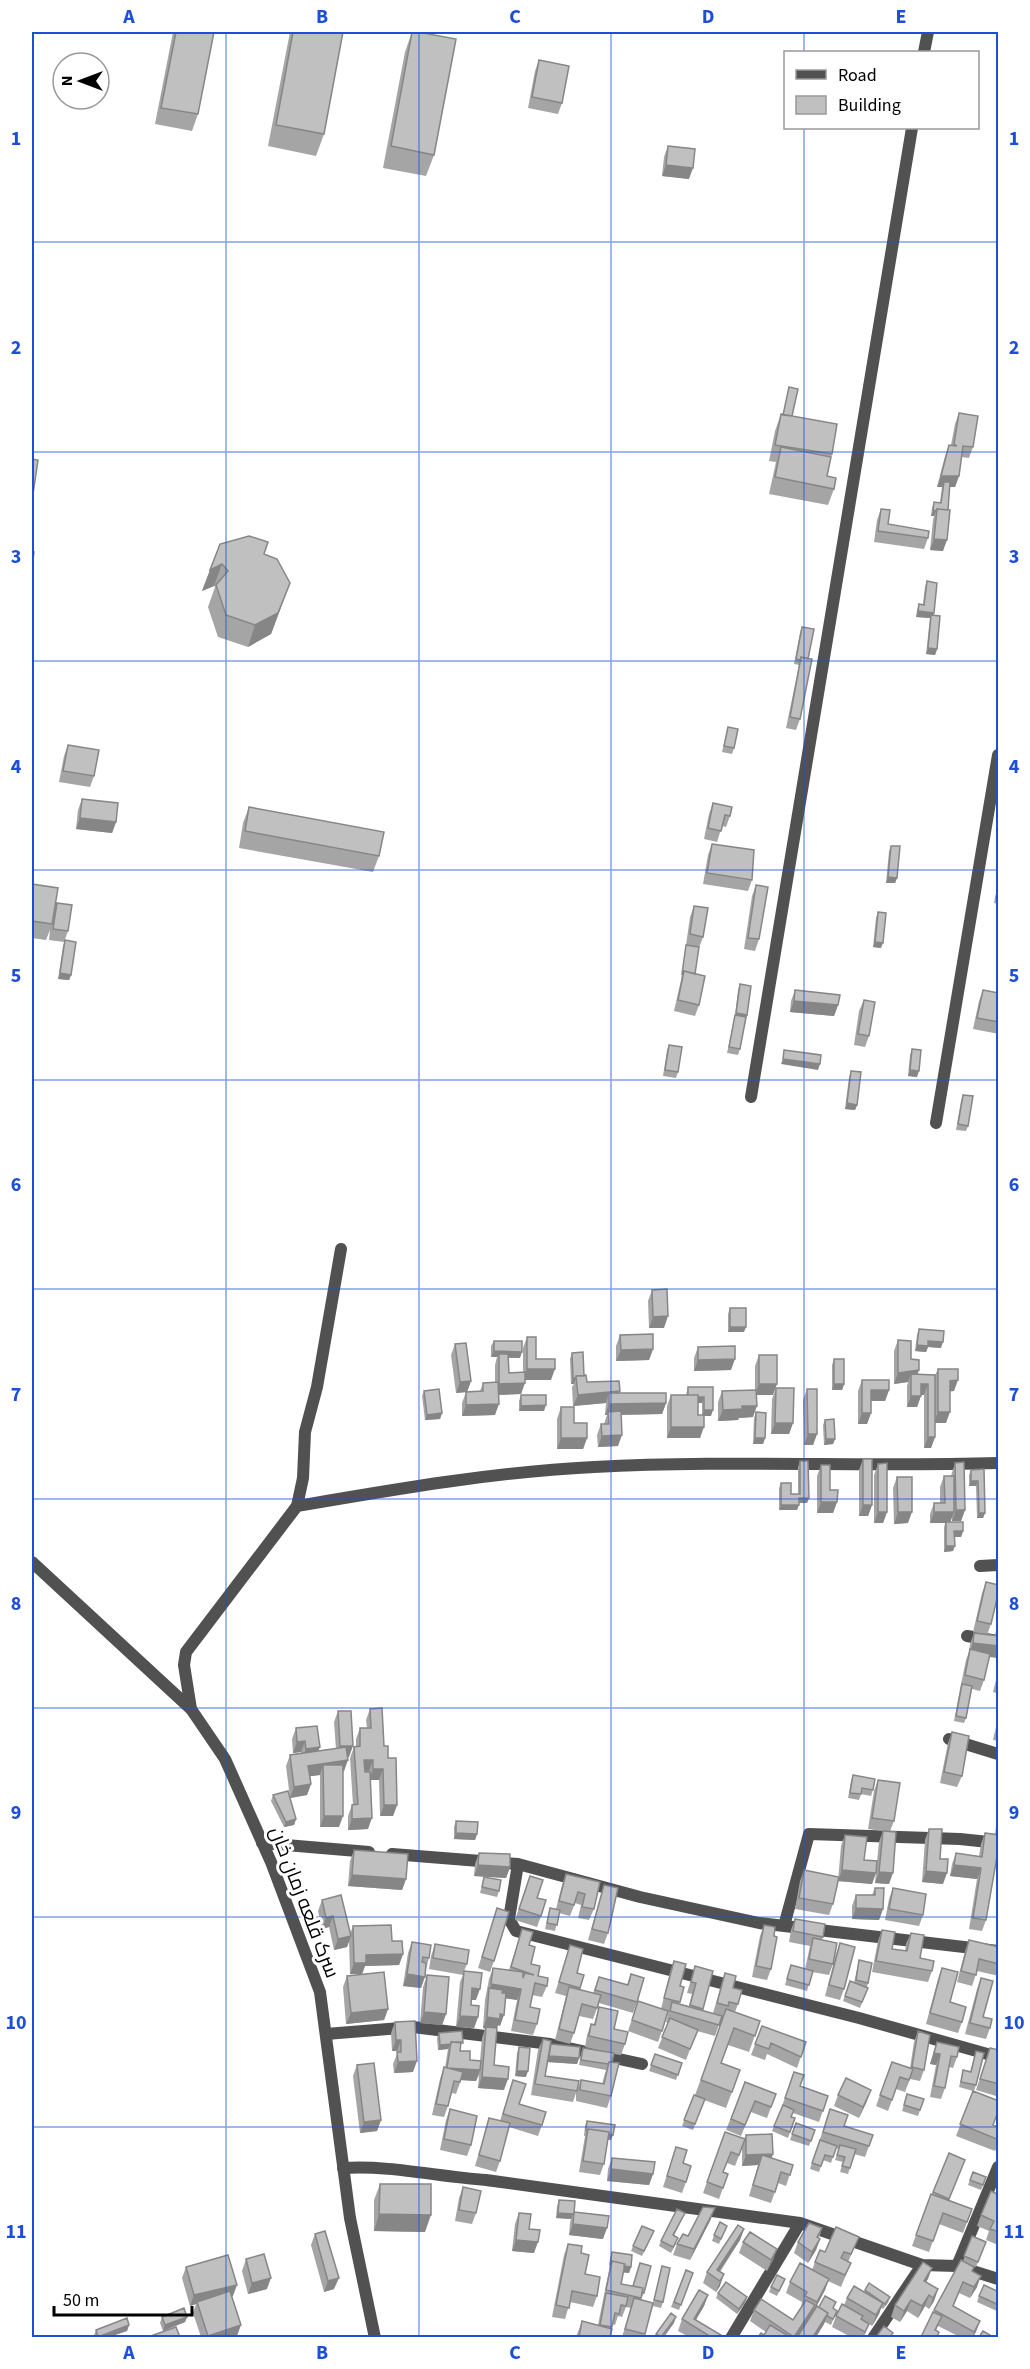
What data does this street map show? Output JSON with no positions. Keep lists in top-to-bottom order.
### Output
{
  "streets": {
    "street": ["سرک قلعه زمان خان"]
  },
  "legend": ["Road", "Building"],
  "scale_bar": "50 m",
  "north": "left",
  "grid": {
    "columns": [
      "A",
      "B",
      "C",
      "D",
      "E"
    ],
    "rows": [
      "1",
      "2",
      "3",
      "4",
      "5",
      "6",
      "7",
      "8",
      "9",
      "10",
      "11"
    ]
  }
}
